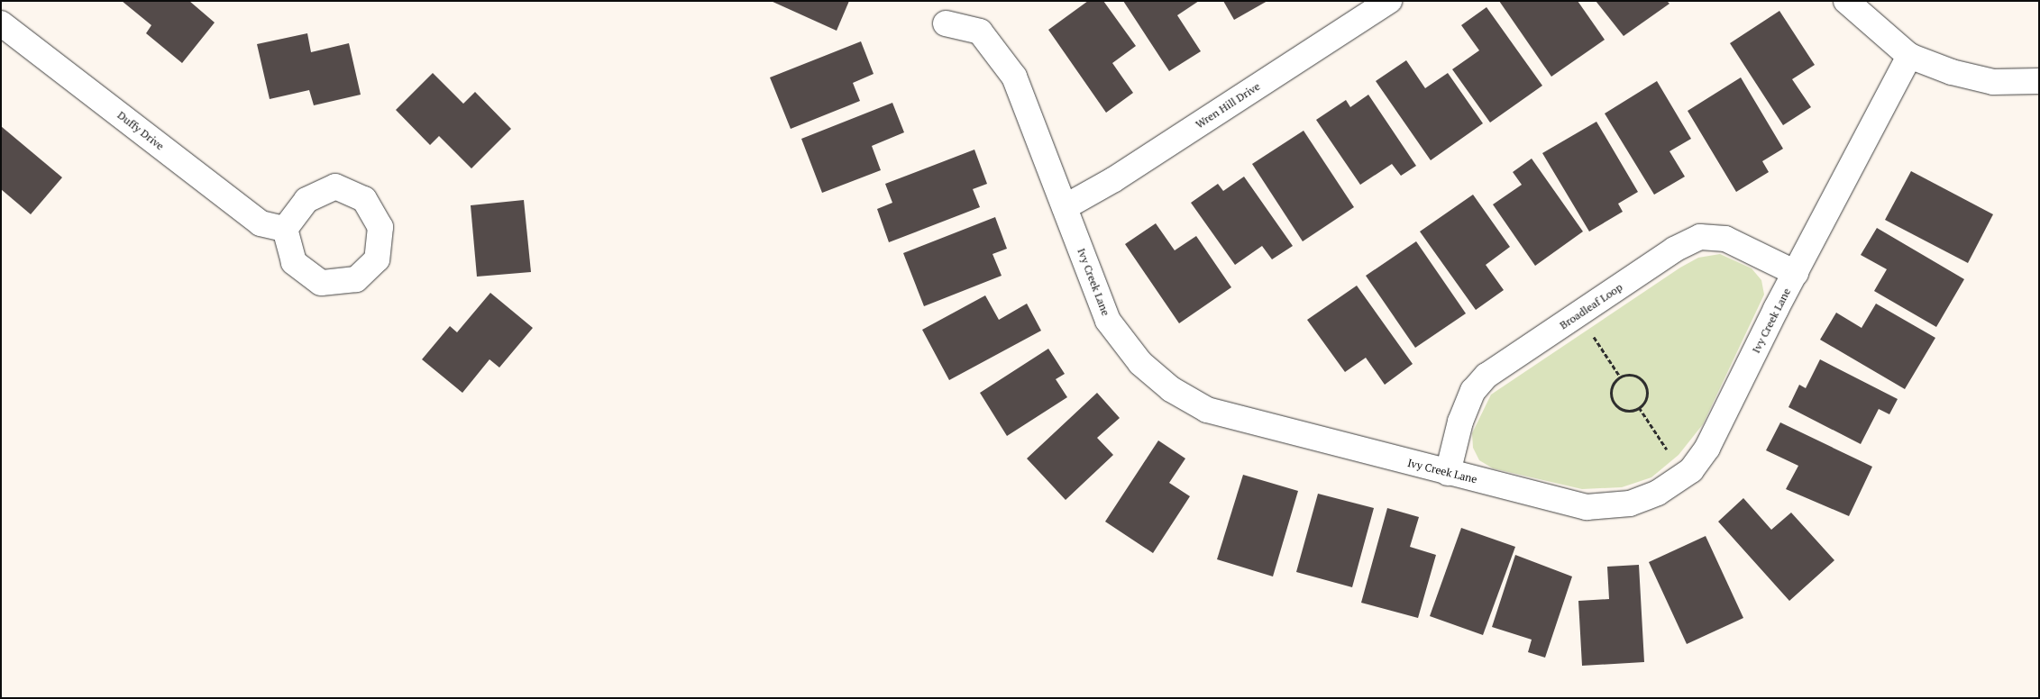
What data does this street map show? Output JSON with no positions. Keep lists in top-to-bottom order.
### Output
{
  "streets": {
    "street": [
      "Wren Hill Drive",
      "Duffy Drive",
      "Ivy Creek Lane",
      "Broadleaf Loop"
    ]
  },
  "crossings": [
    ["Wren Hill Drive", "Ivy Creek Lane"],
    ["Ivy Creek Lane", "Broadleaf Loop"]
  ]
}
